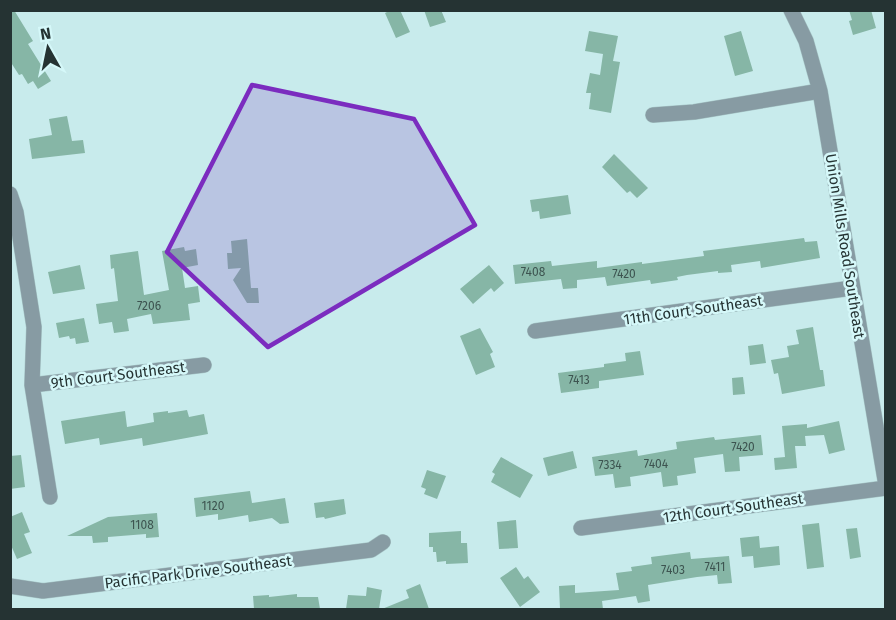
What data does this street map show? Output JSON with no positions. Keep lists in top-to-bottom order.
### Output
{
  "streets": {
    "street": [
      "Union Mills Road Southeast",
      "11th Court Southeast",
      "9th Court Southeast",
      "12th Court Southeast",
      "Pacific Park Drive Southeast"
    ]
  },
  "crossings": [
    ["Union Mills Road Southeast", "11th Court Southeast"],
    ["Union Mills Road Southeast", "12th Court Southeast"]
  ],
  "house_numbers": [
    "7408",
    "7420",
    "7206",
    "7413",
    "7420",
    "7404",
    "7334",
    "1120",
    "1108",
    "7411",
    "7403"
  ],
  "north": "top"
}
